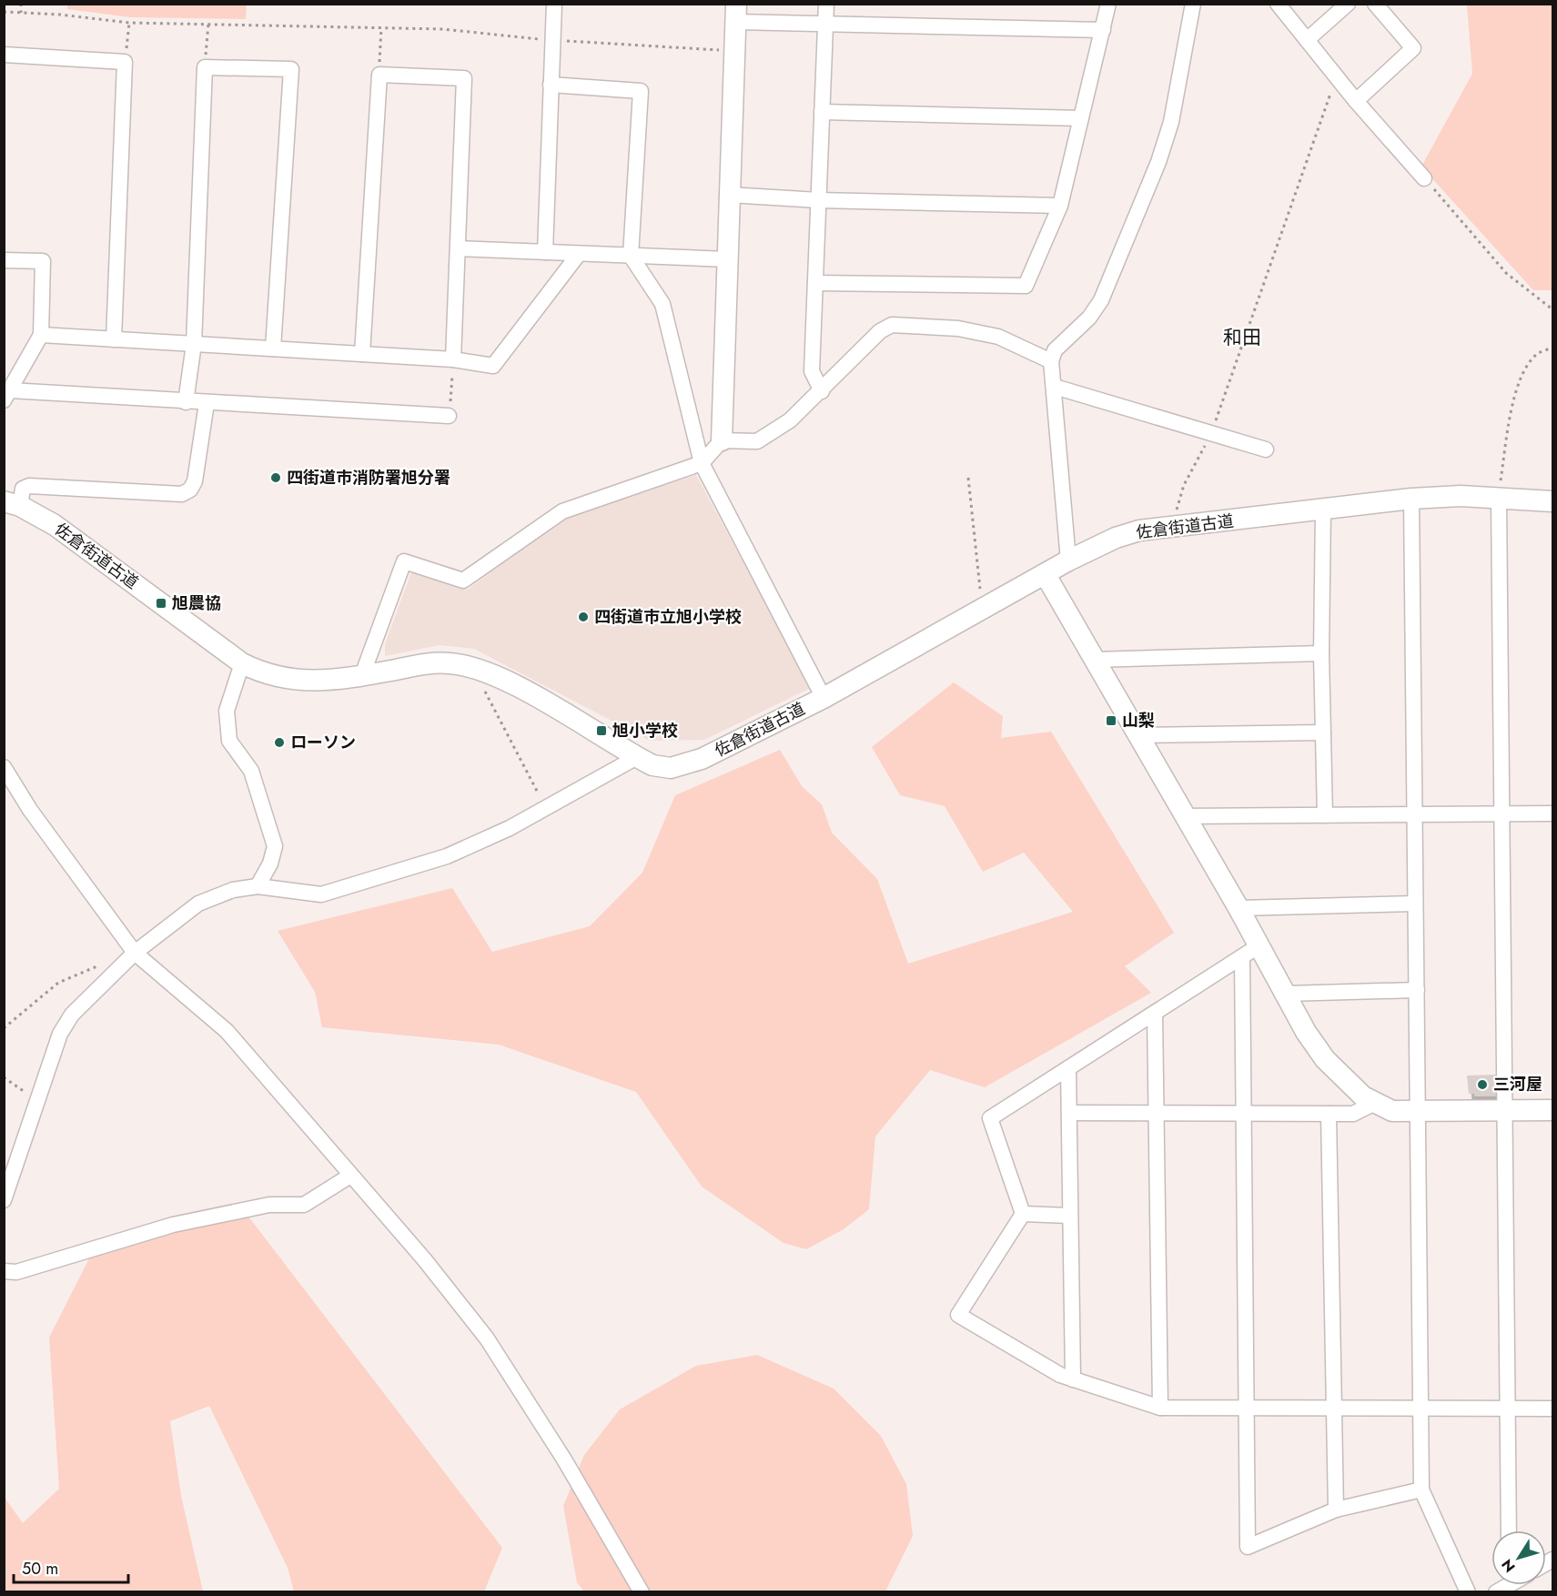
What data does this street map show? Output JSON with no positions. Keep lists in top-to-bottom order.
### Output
{
  "streets": {
    "street": ["佐倉街道古道"]
  },
  "districts": ["和田"],
  "places": {
    "other": [
      "四街道市消防署旭分署",
      "四街道市立旭小学校",
      "ローソン",
      "三河屋"
    ],
    "transit": ["旭農協", "山梨", "旭小学校"]
  },
  "scale_bar": "50 m",
  "north": "bottom left"
}
